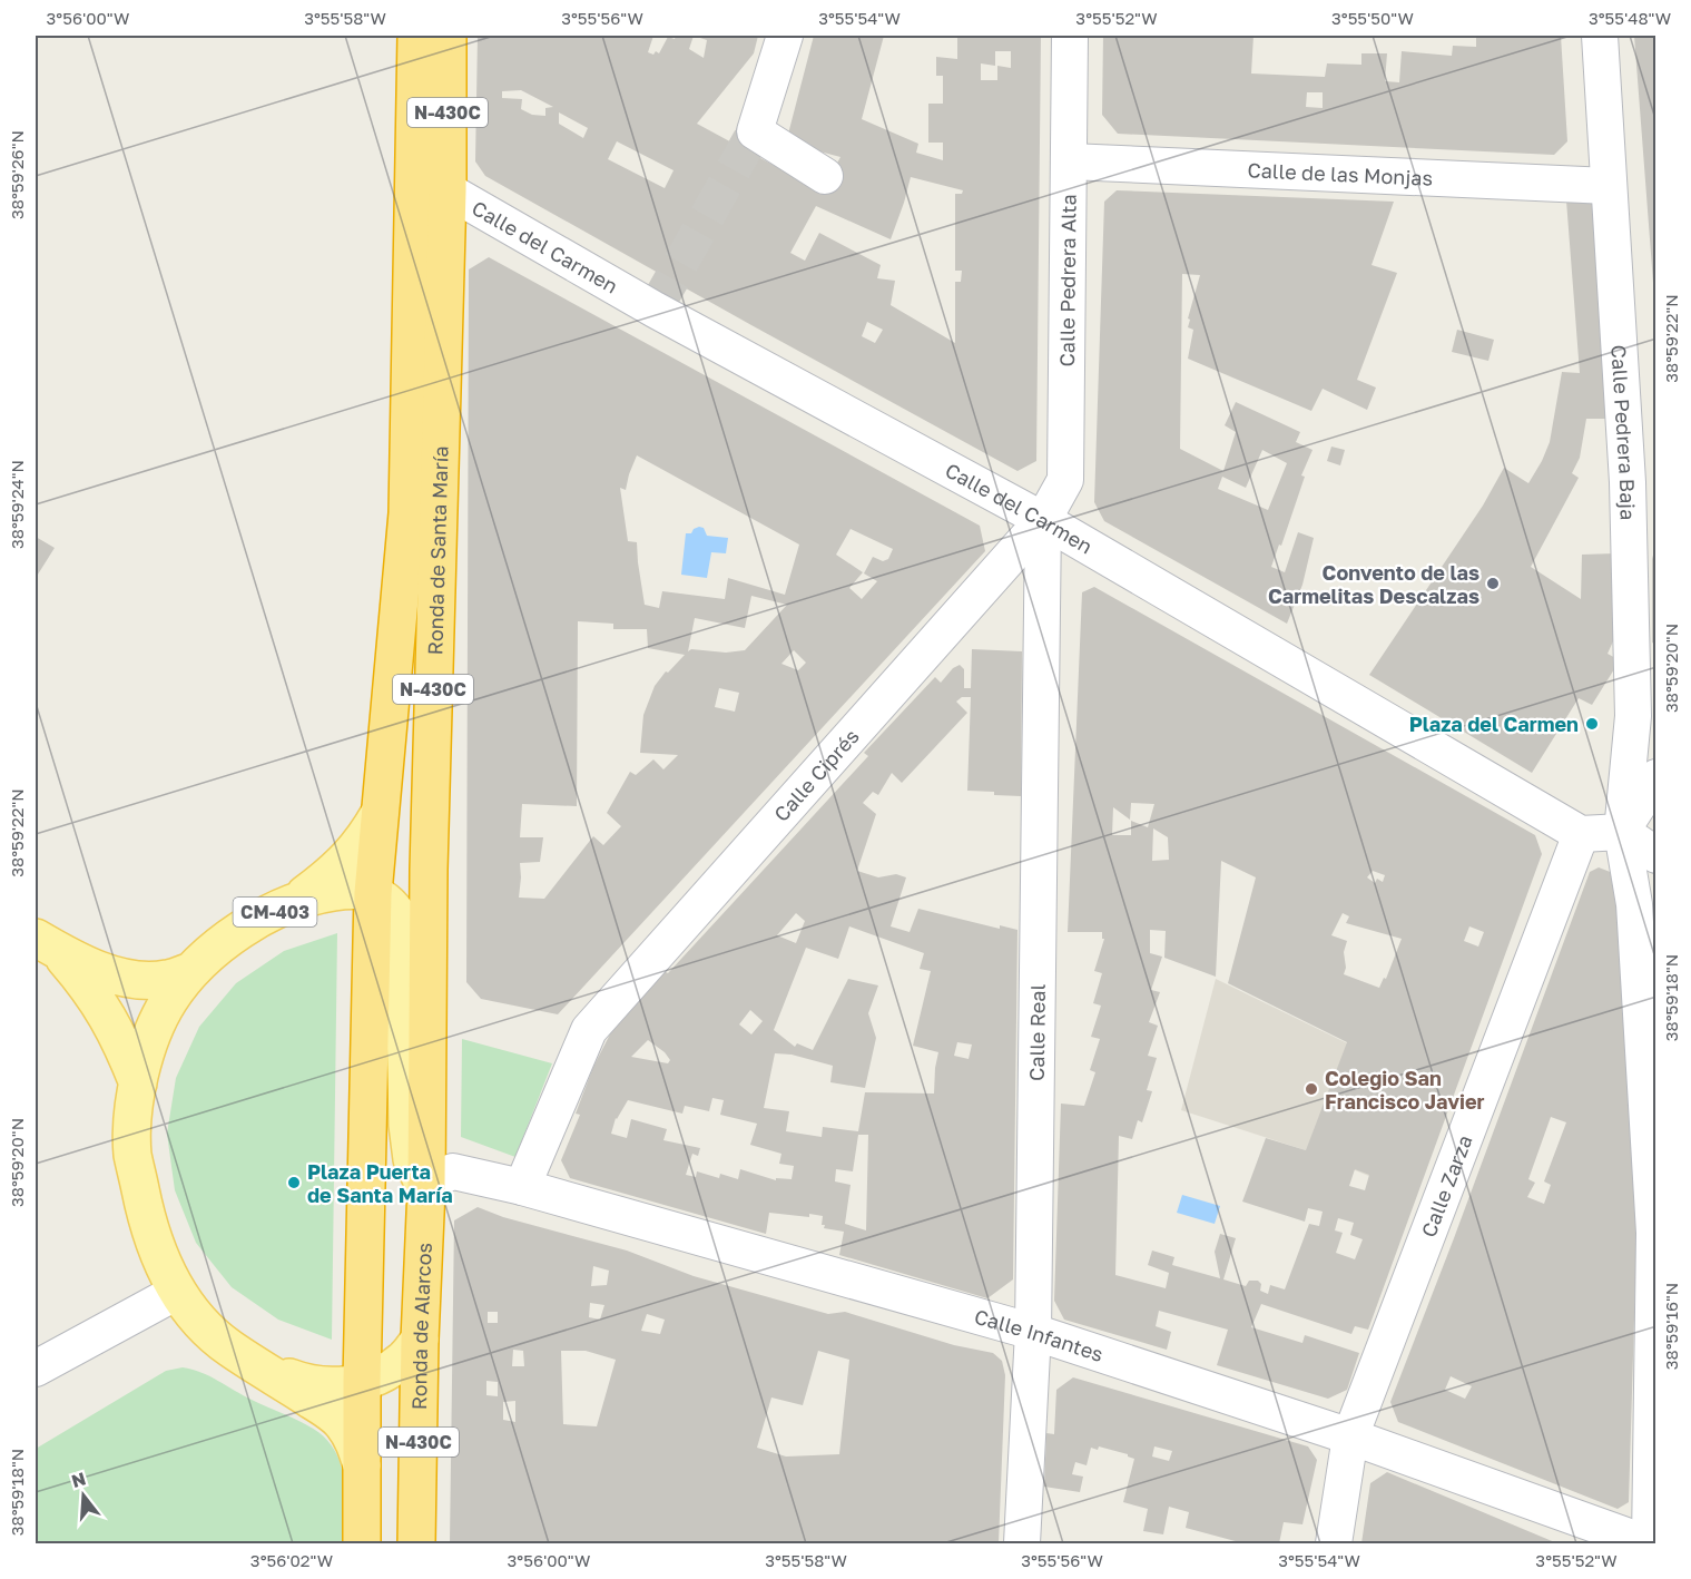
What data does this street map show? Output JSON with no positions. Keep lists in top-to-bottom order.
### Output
{
  "streets": {
    "highway": ["N-430C", "Ronda de Santa María", "Ronda de Alarcos"],
    "main road": ["CM-403"],
    "street": [
      "Calle de las Monjas",
      "Calle del Carmen",
      "Calle Pedrera Alta",
      "Calle Pedrera Baja",
      "Calle Ciprés",
      "Calle Real",
      "Calle Zarza",
      "Calle Infantes"
    ]
  },
  "crossings": [
    ["N-430C", "Calle del Carmen"],
    ["N-430C", "Ronda de Santa María"],
    ["N-430C", "CM-403"],
    ["Calle de las Monjas", "Calle Pedrera Alta"],
    ["Calle de las Monjas", "Calle Pedrera Baja"],
    ["Calle del Carmen", "Calle Pedrera Alta"],
    ["Calle del Carmen", "Ronda de Santa María"],
    ["Calle del Carmen", "Calle Ciprés"],
    ["Calle del Carmen", "Calle Real"],
    ["Calle del Carmen", "Calle Zarza"],
    ["Calle Pedrera Alta", "Calle Ciprés"],
    ["Calle Pedrera Alta", "Calle Real"],
    ["Calle Pedrera Baja", "Calle Infantes"],
    ["Ronda de Santa María", "CM-403"],
    ["Ronda de Santa María", "Ronda de Alarcos"],
    ["Ronda de Santa María", "Calle Infantes"],
    ["Calle Ciprés", "Calle Real"],
    ["Calle Ciprés", "Calle Infantes"],
    ["Calle Real", "Calle Infantes"],
    ["Calle Zarza", "Calle Infantes"],
    ["Ronda de Alarcos", "Calle Infantes"]
  ],
  "places": [
    "Convento de las Carmelitas Descalzas",
    "Plaza del Carmen",
    "Colegio San Francisco Javier",
    "Plaza Puerta de Santa María"
  ],
  "north": "top",
  "coordinates": [
    "3°56'00\"W",
    "3°55'58\"W",
    "3°55'56\"W",
    "3°55'54\"W",
    "3°55'52\"W",
    "3°55'50\"W",
    "3°55'48\"W",
    "38°59'26\"N",
    "38°59'22\"N",
    "38°59'24\"N",
    "38°59'20\"N",
    "38°59'18\"N",
    "38°59'16\"N",
    "3°56'02\"W"
  ]
}
